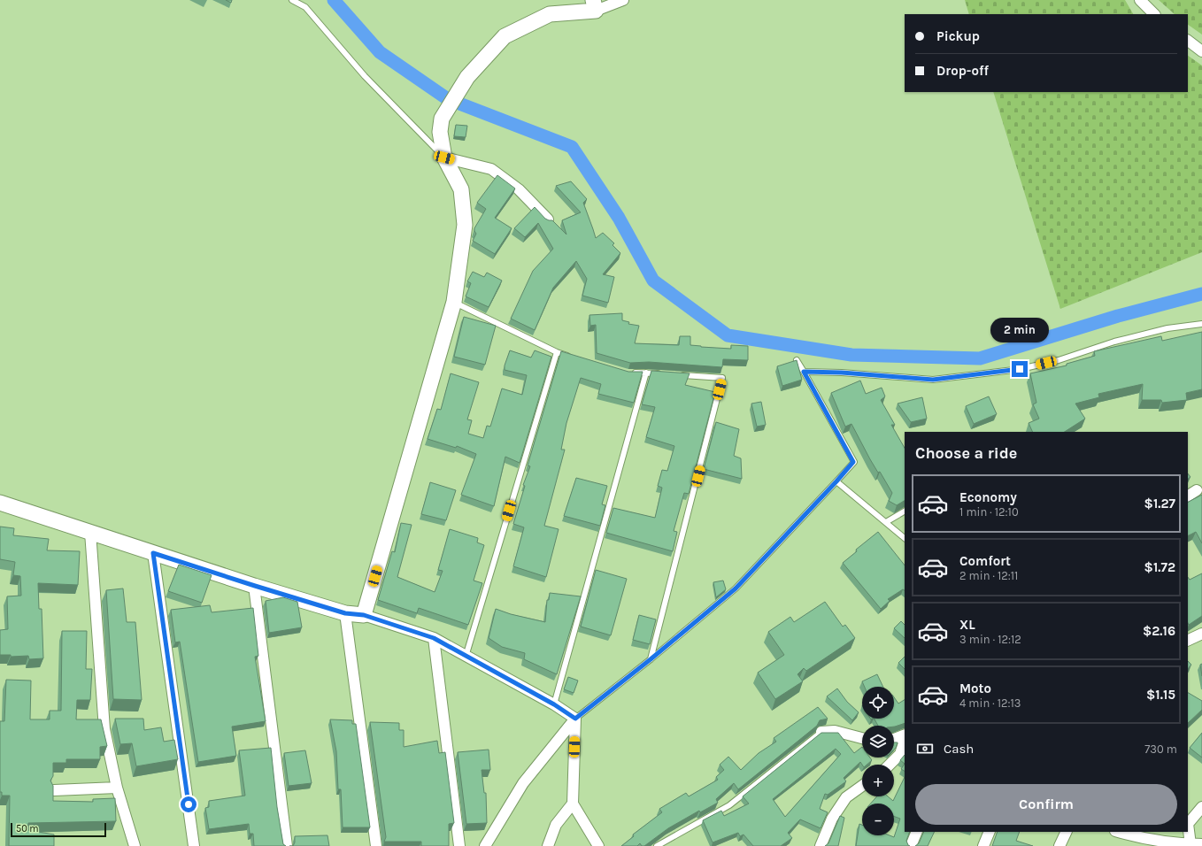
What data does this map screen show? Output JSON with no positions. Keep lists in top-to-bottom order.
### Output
{
  "scale_bar": "50 m",
  "page": {
    "banner": ["Pickup", "Drop-off"],
    "bubble": "2 min",
    "heading": "Choose a ride",
    "list": [
      {
        "name": "Economy",
        "note": "1 min · 12:10",
        "value": "$1.27"
      },
      {
        "name": "Comfort",
        "note": "2 min · 12:11",
        "value": "$1.72"
      },
      {
        "name": "XL",
        "note": "3 min · 12:12",
        "value": "$2.16"
      },
      {
        "name": "Moto",
        "note": "4 min · 12:13",
        "value": "$1.15"
      }
    ],
    "map_buttons": ["+", "−"],
    "pay": ["Cash", "730 m"],
    "buttons": "Confirm",
    "scale": "50 m"
  }
}
